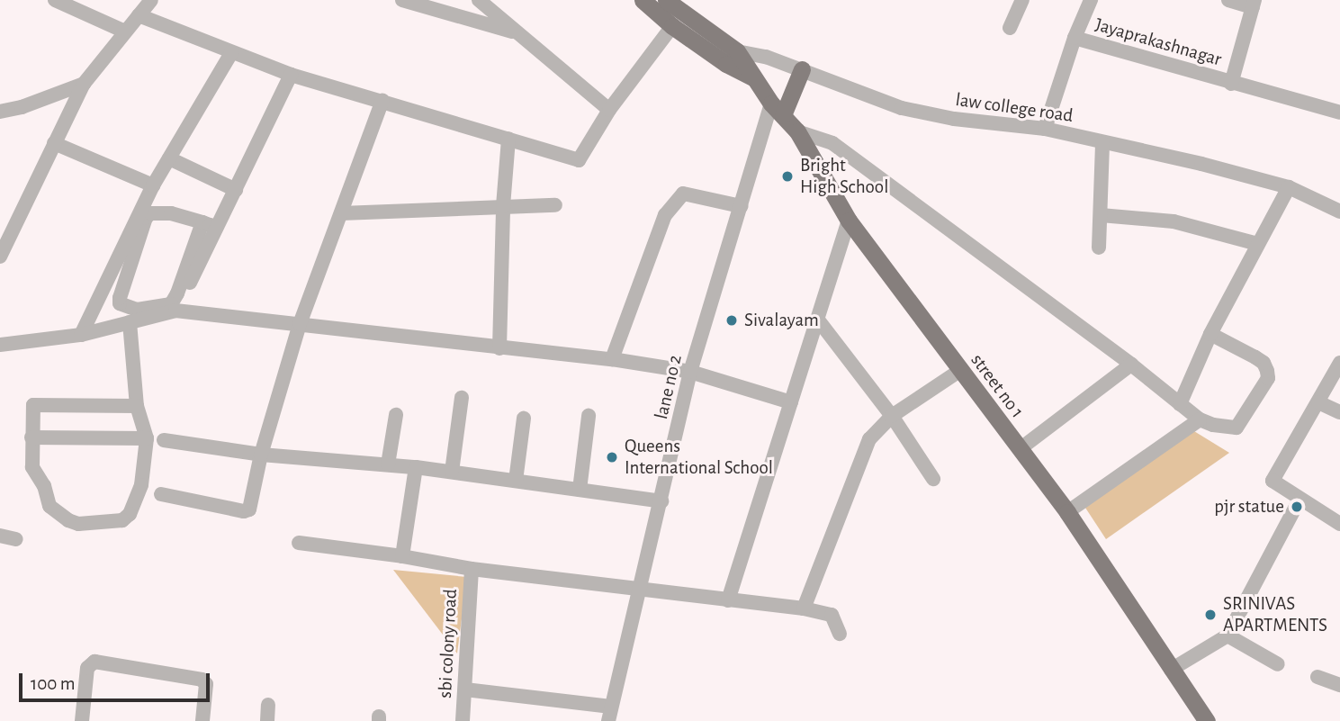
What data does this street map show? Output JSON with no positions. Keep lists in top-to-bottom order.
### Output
{
  "streets": {
    "main road": ["street no 1"],
    "street": [
      "Jayaprakashnagar",
      "law college road",
      "lane no 2",
      "sbi colony road"
    ]
  },
  "crossings": [
    ["Jayaprakashnagar", "law college road"],
    ["law college road", "street no 1"],
    ["street no 1", "lane no 2"]
  ],
  "places": [
    "Bright High School",
    "Sivalayam",
    "Queens International School",
    "pjr statue",
    "SRINIVAS APARTMENTS"
  ],
  "scale_bar": "100 m"
}
